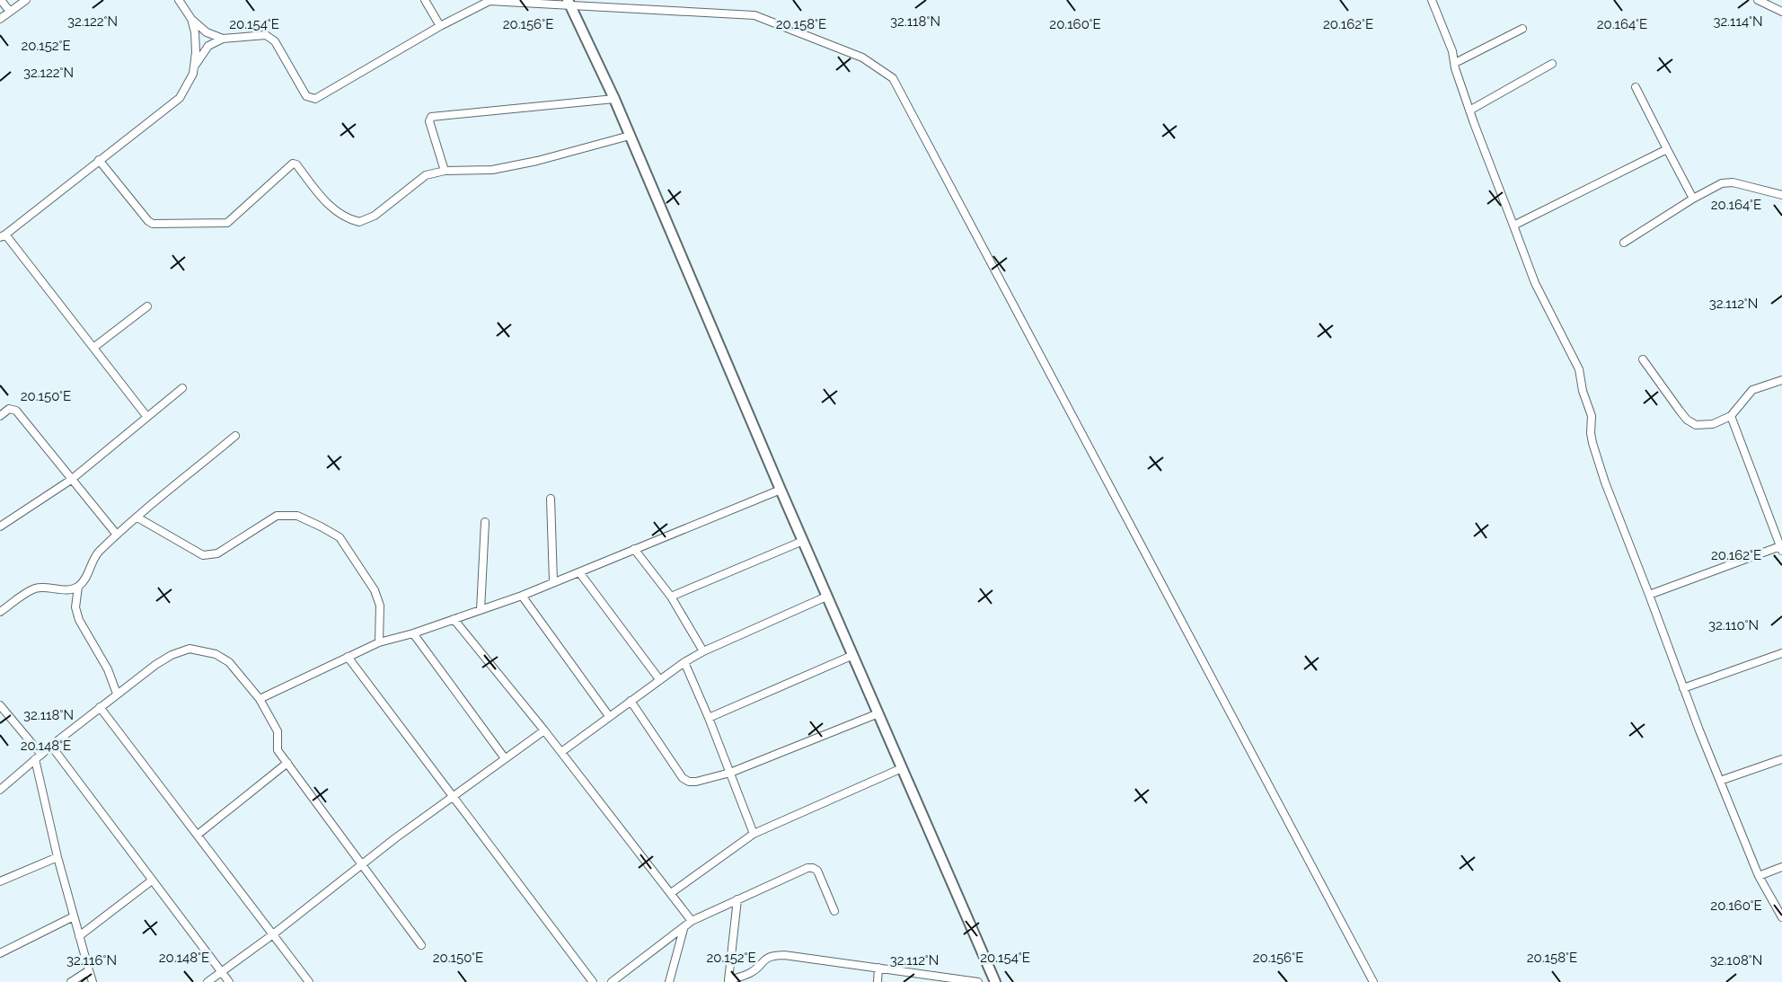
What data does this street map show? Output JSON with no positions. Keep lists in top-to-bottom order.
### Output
{
  "coordinates": [
    "32.118°N",
    "32.114°N",
    "32.122°N",
    "20.162°E",
    "20.164°E",
    "20.154°E",
    "20.156°E",
    "20.158°E",
    "20.160°E",
    "20.152°E",
    "32.112°N",
    "20.150°E",
    "32.110°N",
    "20.148°E",
    "32.116°N",
    "32.108°N"
  ]
}
